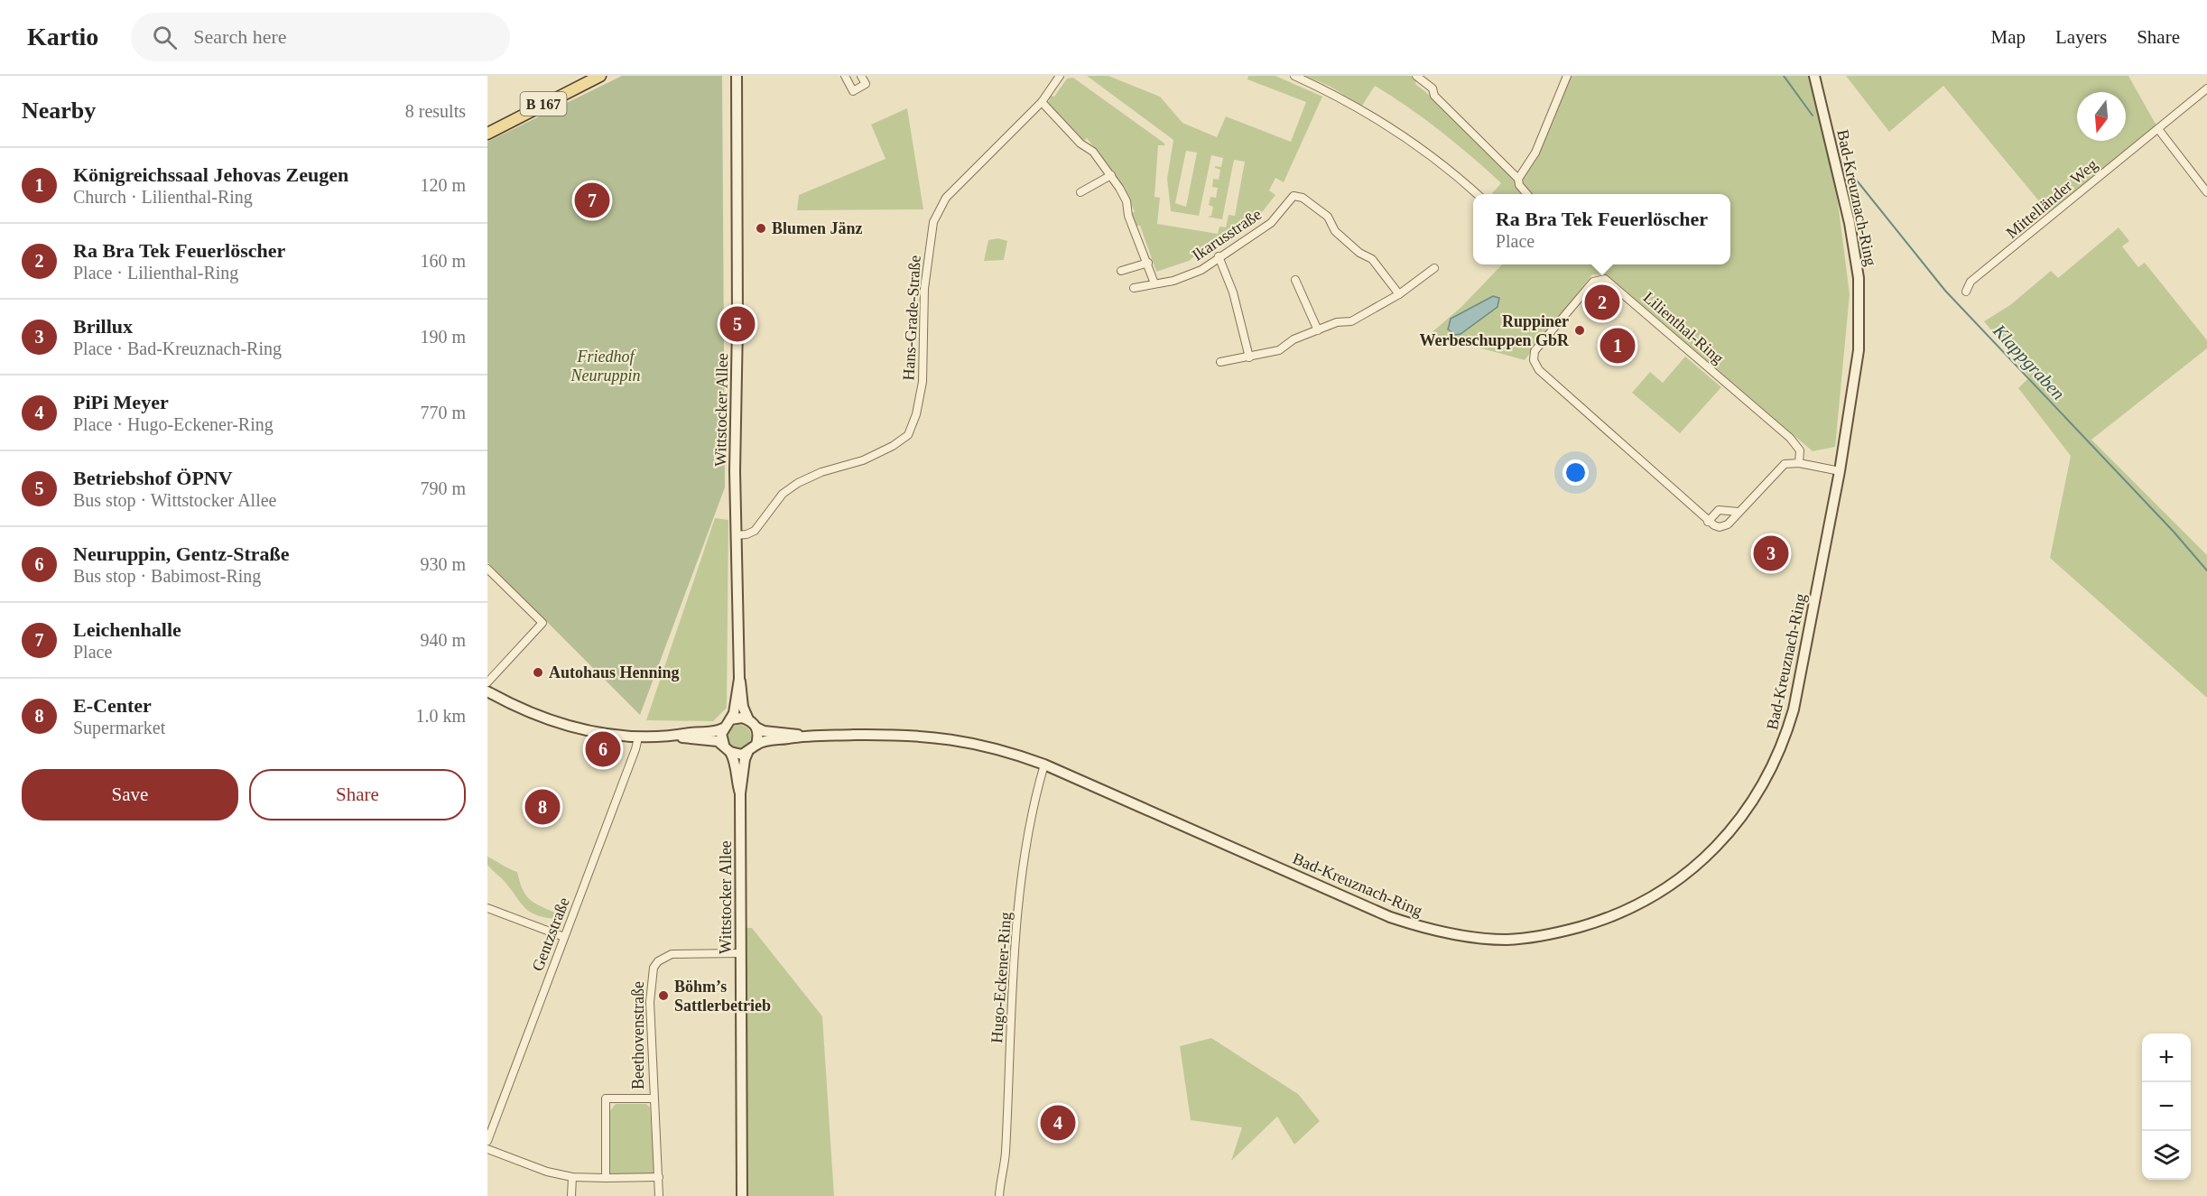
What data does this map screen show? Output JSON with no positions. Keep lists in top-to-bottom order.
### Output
{
  "streets": {
    "main road": ["B 167", "Bad-Kreuznach-Ring", "Wittstocker Allee"],
    "street": [
      "Mittelländer Weg",
      "Ikarusstraße",
      "Hans-Grade-Straße",
      "Lilienthal-Ring",
      "Gentzstraße",
      "Hugo-Eckener-Ring",
      "Beethovenstraße"
    ]
  },
  "crossings": [
    ["Bad-Kreuznach-Ring", "Wittstocker Allee"],
    ["Bad-Kreuznach-Ring", "Hugo-Eckener-Ring"],
    ["Hans-Grade-Straße", "Wittstocker Allee"],
    ["Wittstocker Allee", "Beethovenstraße"]
  ],
  "water": ["Klappgraben"],
  "parks": ["Friedhof Neuruppin"],
  "places": [
    "Blumen Jänz",
    "Ruppiner Werbeschuppen GbR",
    "Autohaus Henning",
    "Böhm’s Sattlerbetrieb"
  ],
  "north": "bottom",
  "page": {
    "header": "Kartio",
    "search": "Search here",
    "nav": ["Map", "Layers", "Share"],
    "heading": ["Nearby", "8 results"],
    "list": [
      {
        "mark": "1",
        "name": "Königreichssaal Jehovas Zeugen",
        "note": "Church · Lilienthal-Ring",
        "value": "120 m"
      },
      {
        "mark": "2",
        "name": "Ra Bra Tek Feuerlöscher",
        "note": "Place · Lilienthal-Ring",
        "value": "160 m"
      },
      {
        "mark": "3",
        "name": "Brillux",
        "note": "Place · Bad-Kreuznach-Ring",
        "value": "190 m"
      },
      {
        "mark": "4",
        "name": "PiPi Meyer",
        "note": "Place · Hugo-Eckener-Ring",
        "value": "770 m"
      },
      {
        "mark": "5",
        "name": "Betriebshof ÖPNV",
        "note": "Bus stop · Wittstocker Allee",
        "value": "790 m"
      },
      {
        "mark": "6",
        "name": "Neuruppin, Gentz-Straße",
        "note": "Bus stop · Babimost-Ring",
        "value": "930 m"
      },
      {
        "mark": "7",
        "name": "Leichenhalle",
        "note": "Place",
        "value": "940 m"
      },
      {
        "mark": "8",
        "name": "E-Center",
        "note": "Supermarket",
        "value": "1.0 km"
      }
    ],
    "pins": [
      "7",
      "2",
      "5",
      "1",
      "3",
      "6",
      "8",
      "4"
    ],
    "popup": ["Ra Bra Tek Feuerlöscher", "Place"],
    "buttons": ["Save", "Share"],
    "map_buttons": ["+", "−"]
  }
}
